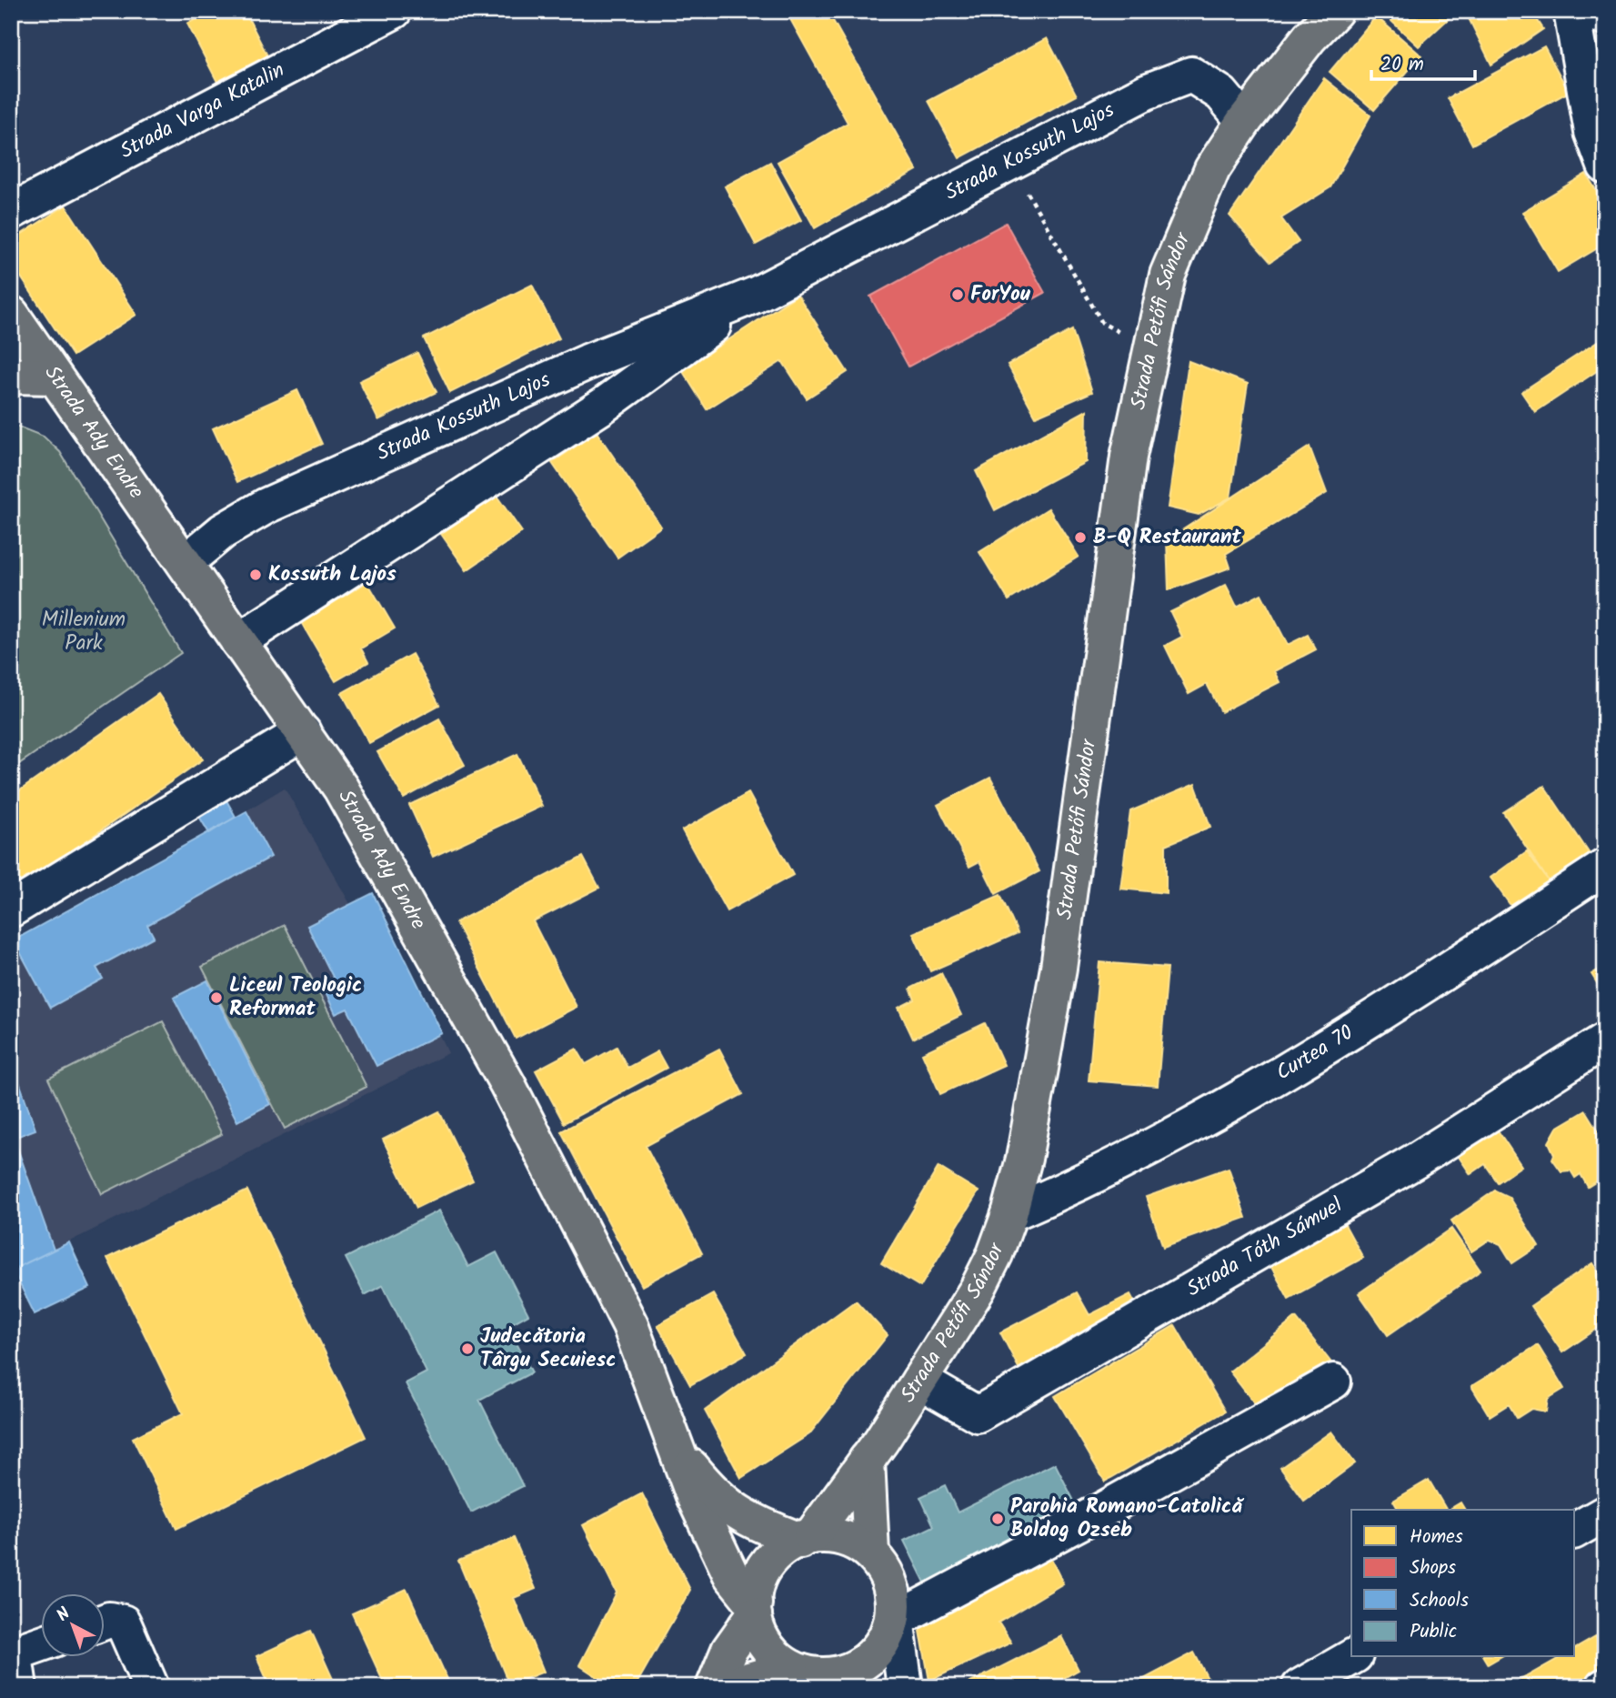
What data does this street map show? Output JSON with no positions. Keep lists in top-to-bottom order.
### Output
{
  "streets": {
    "main road": ["Strada Petőfi Sándor", "Strada Ady Endre"],
    "street": [
      "Strada Varga Katalin",
      "Strada Kossuth Lajos",
      "Curtea 70",
      "Strada Tóth Sámuel"
    ]
  },
  "crossings": [
    ["Strada Kossuth Lajos", "Strada Petőfi Sándor"],
    ["Strada Kossuth Lajos", "Strada Ady Endre"],
    ["Strada Petőfi Sándor", "Strada Ady Endre"],
    ["Strada Petőfi Sándor", "Curtea 70"],
    ["Strada Petőfi Sándor", "Strada Tóth Sámuel"]
  ],
  "parks": ["Millenium Park"],
  "places": [
    "ForYou",
    "B-Q Restaurant",
    "Kossuth Lajos",
    "Liceul Teologic Reformat",
    "Judecătoria Târgu Secuiesc",
    "Parohia Romano-Catolică Boldog Ozseb"
  ],
  "legend": [
    "Homes",
    "Shops",
    "Schools",
    "Public"
  ],
  "scale_bar": "20 m",
  "north": "top left"
}
